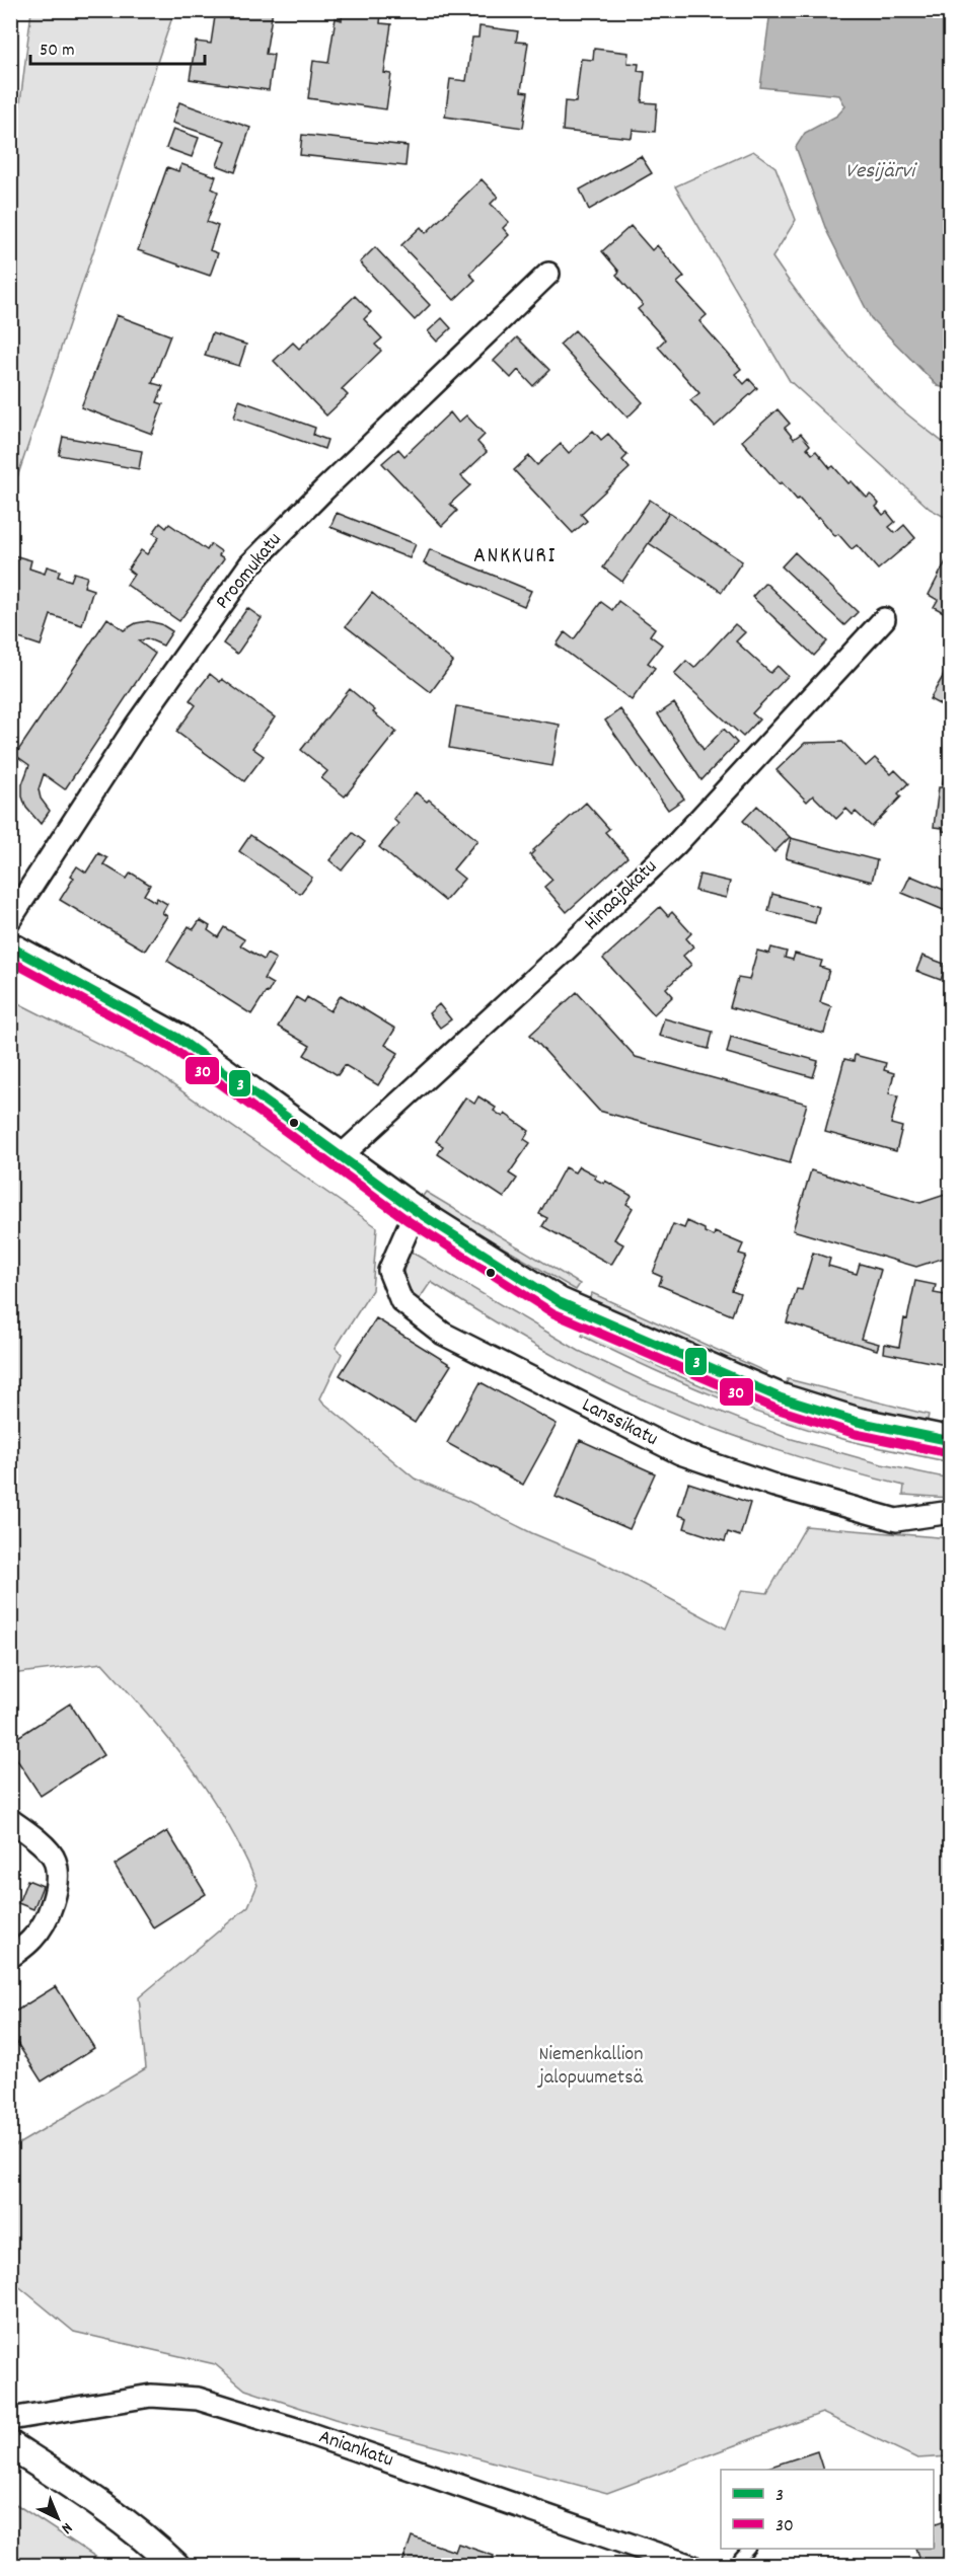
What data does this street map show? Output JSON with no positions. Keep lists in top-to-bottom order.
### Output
{
  "streets": {
    "street": [
      "Proomukatu",
      "Hinaajakatu",
      "Lanssikatu",
      "Aniankatu"
    ]
  },
  "districts": ["ANKKURI"],
  "water": ["Vesijärvi"],
  "parks": ["Niemenkallion jalopuumetsä"],
  "lines": ["transit line 3", "transit line 30"],
  "legend": ["3", "30"],
  "scale_bar": "50 m",
  "north": "bottom right"
}
